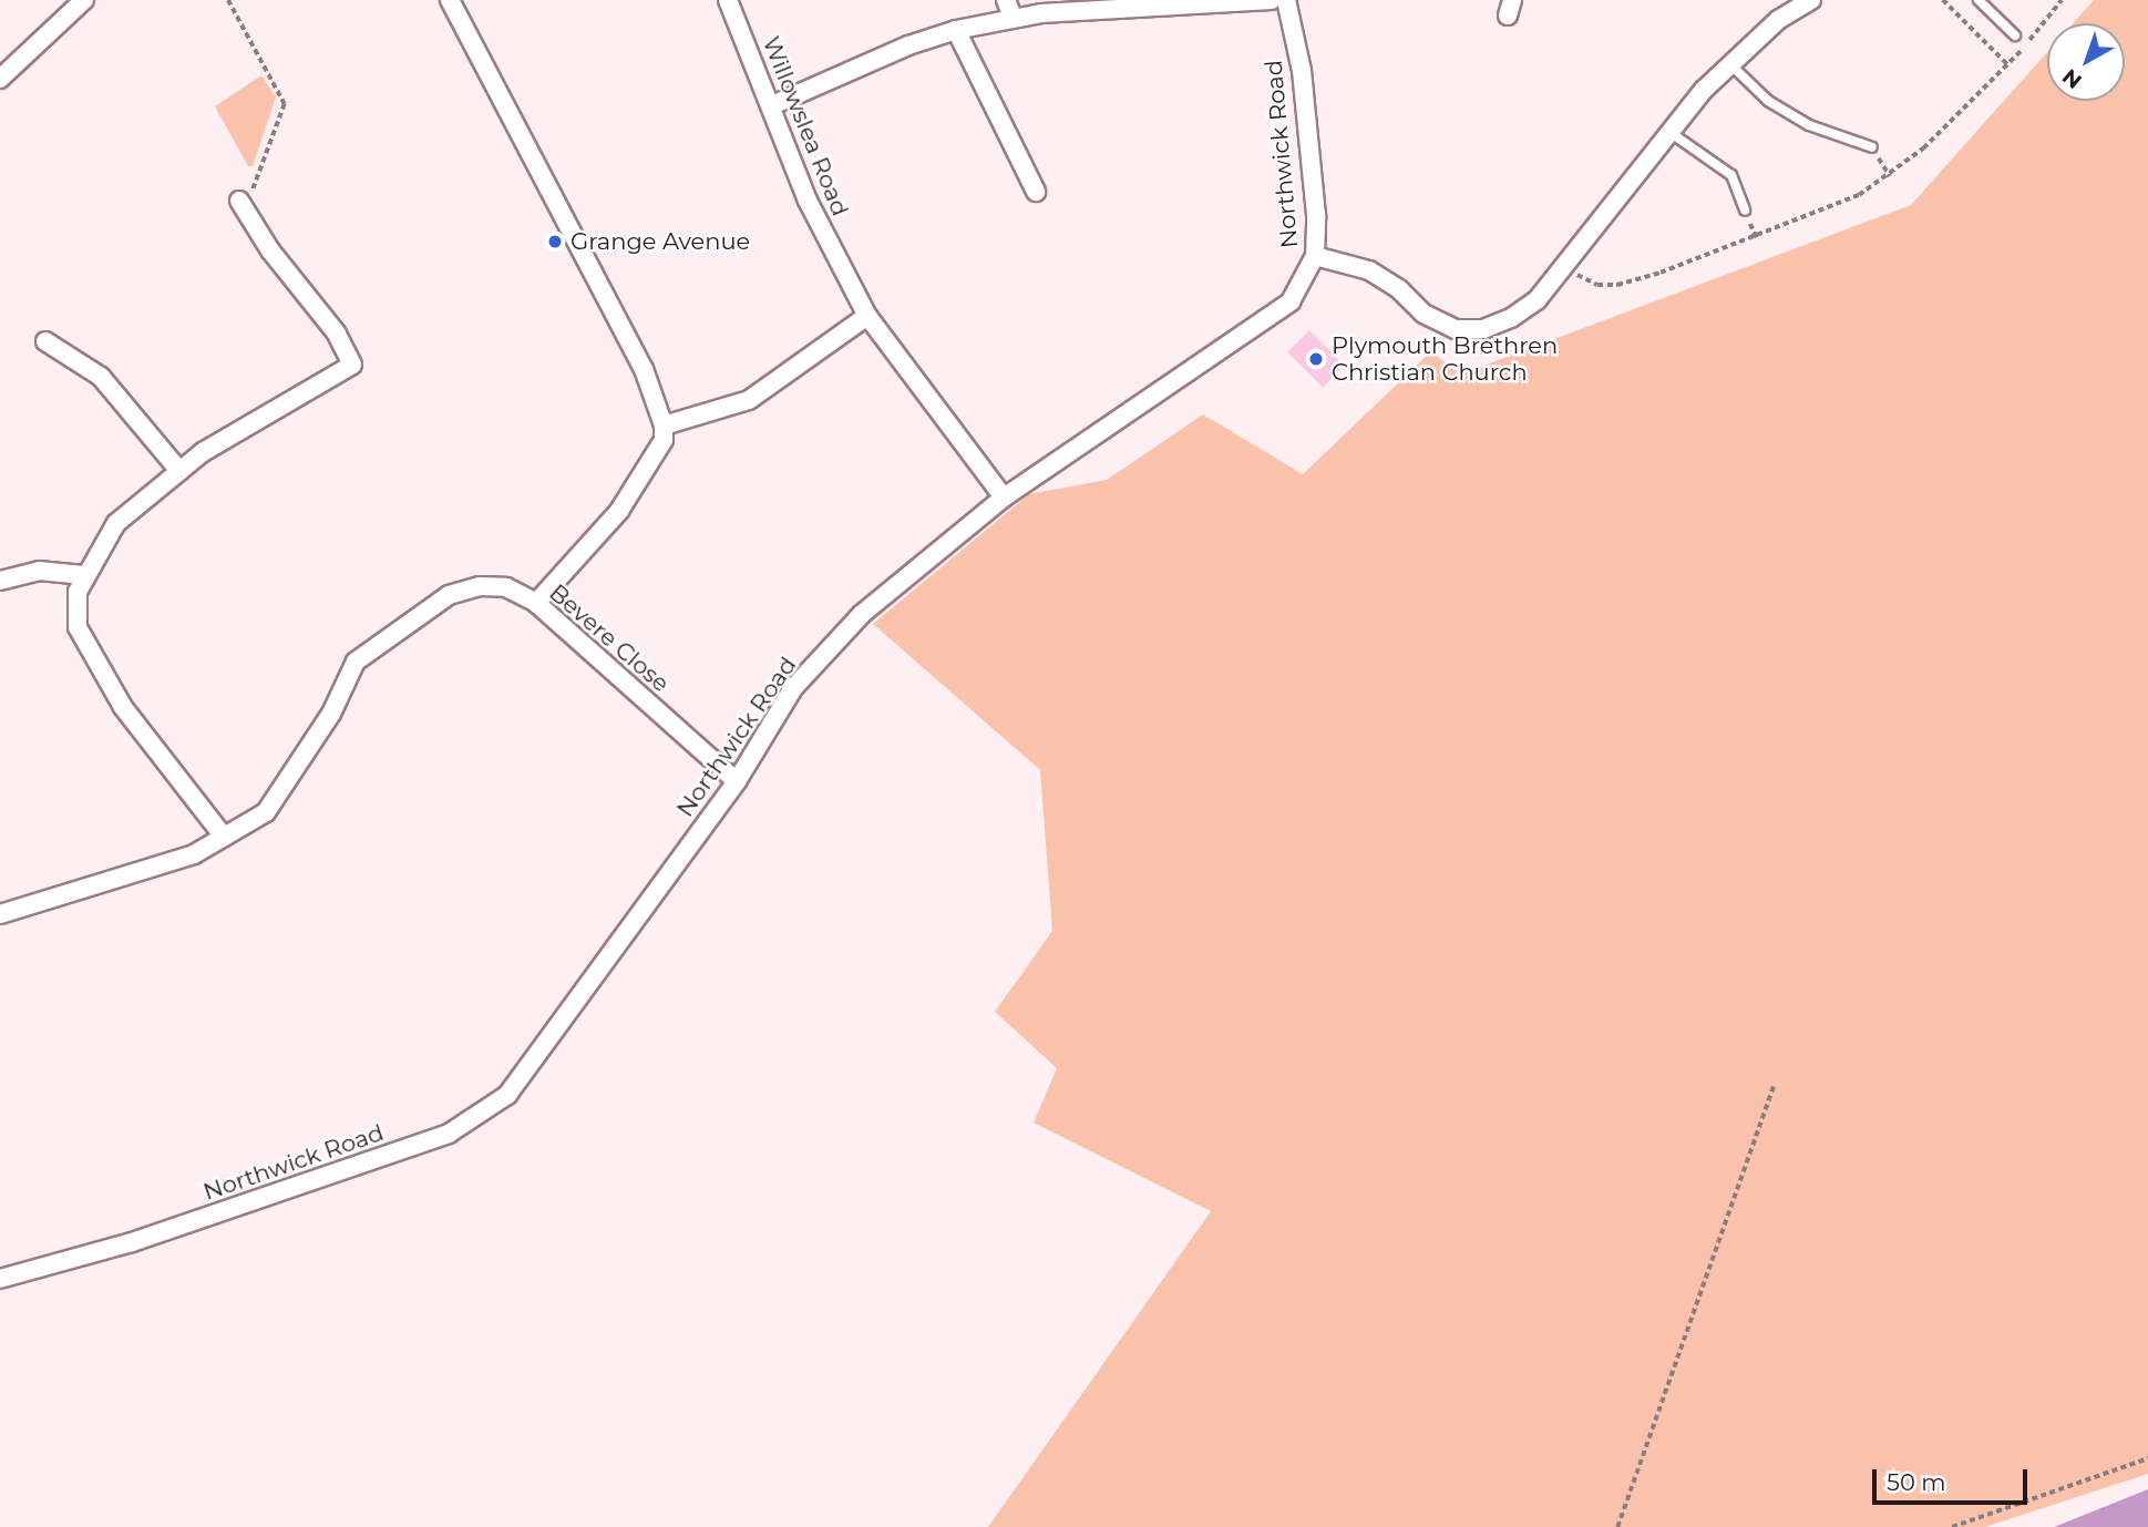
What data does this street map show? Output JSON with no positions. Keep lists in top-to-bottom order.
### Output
{
  "streets": {
    "street": ["Willowslea Road", "Northwick Road", "Bevere Close"]
  },
  "crossings": [
    ["Willowslea Road", "Northwick Road"],
    ["Northwick Road", "Bevere Close"]
  ],
  "places": ["Grange Avenue", "Plymouth Brethren Christian Church"],
  "scale_bar": "50 m",
  "north": "bottom left"
}
